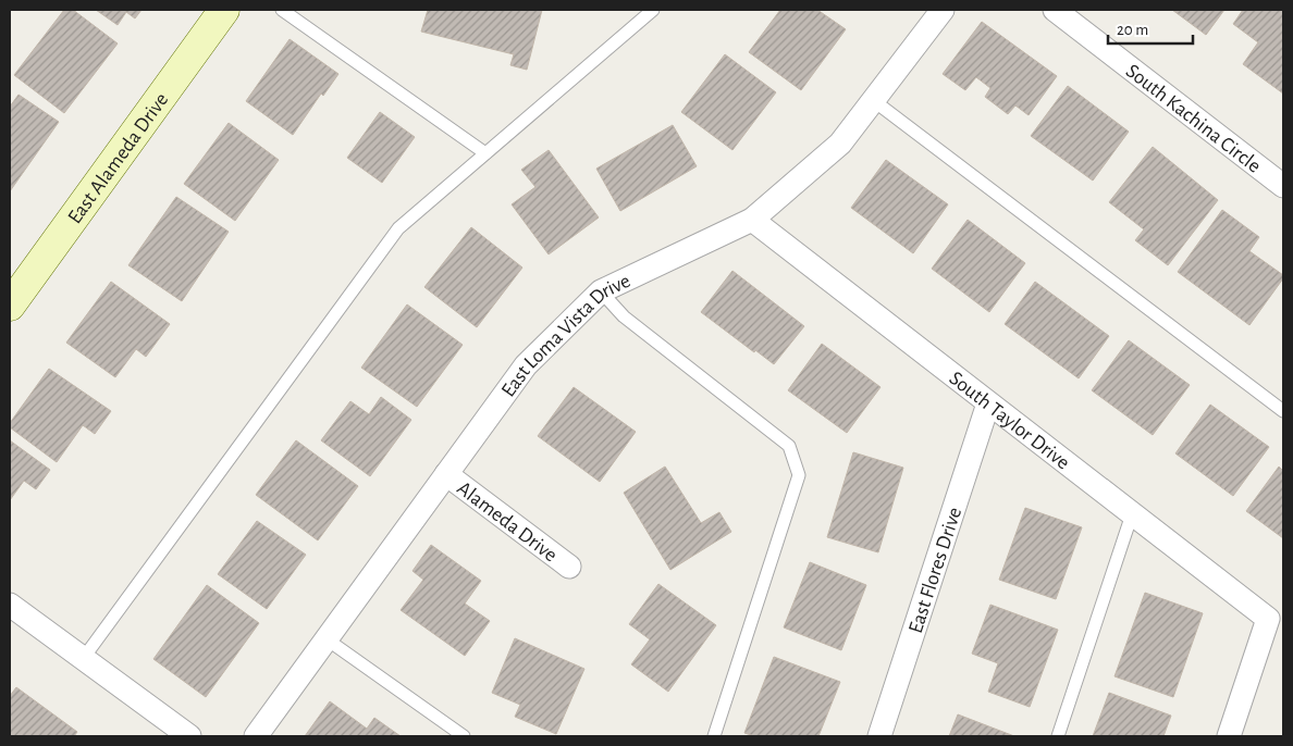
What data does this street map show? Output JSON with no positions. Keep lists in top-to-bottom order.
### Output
{
  "streets": {
    "street": [
      "South Kachina Circle",
      "East Alameda Drive",
      "East Loma Vista Drive",
      "South Taylor Drive",
      "Alameda Drive",
      "East Flores Drive"
    ]
  },
  "crossings": [
    ["East Loma Vista Drive", "South Taylor Drive"],
    ["East Loma Vista Drive", "Alameda Drive"],
    ["South Taylor Drive", "East Flores Drive"]
  ],
  "scale_bar": "20 m"
}
